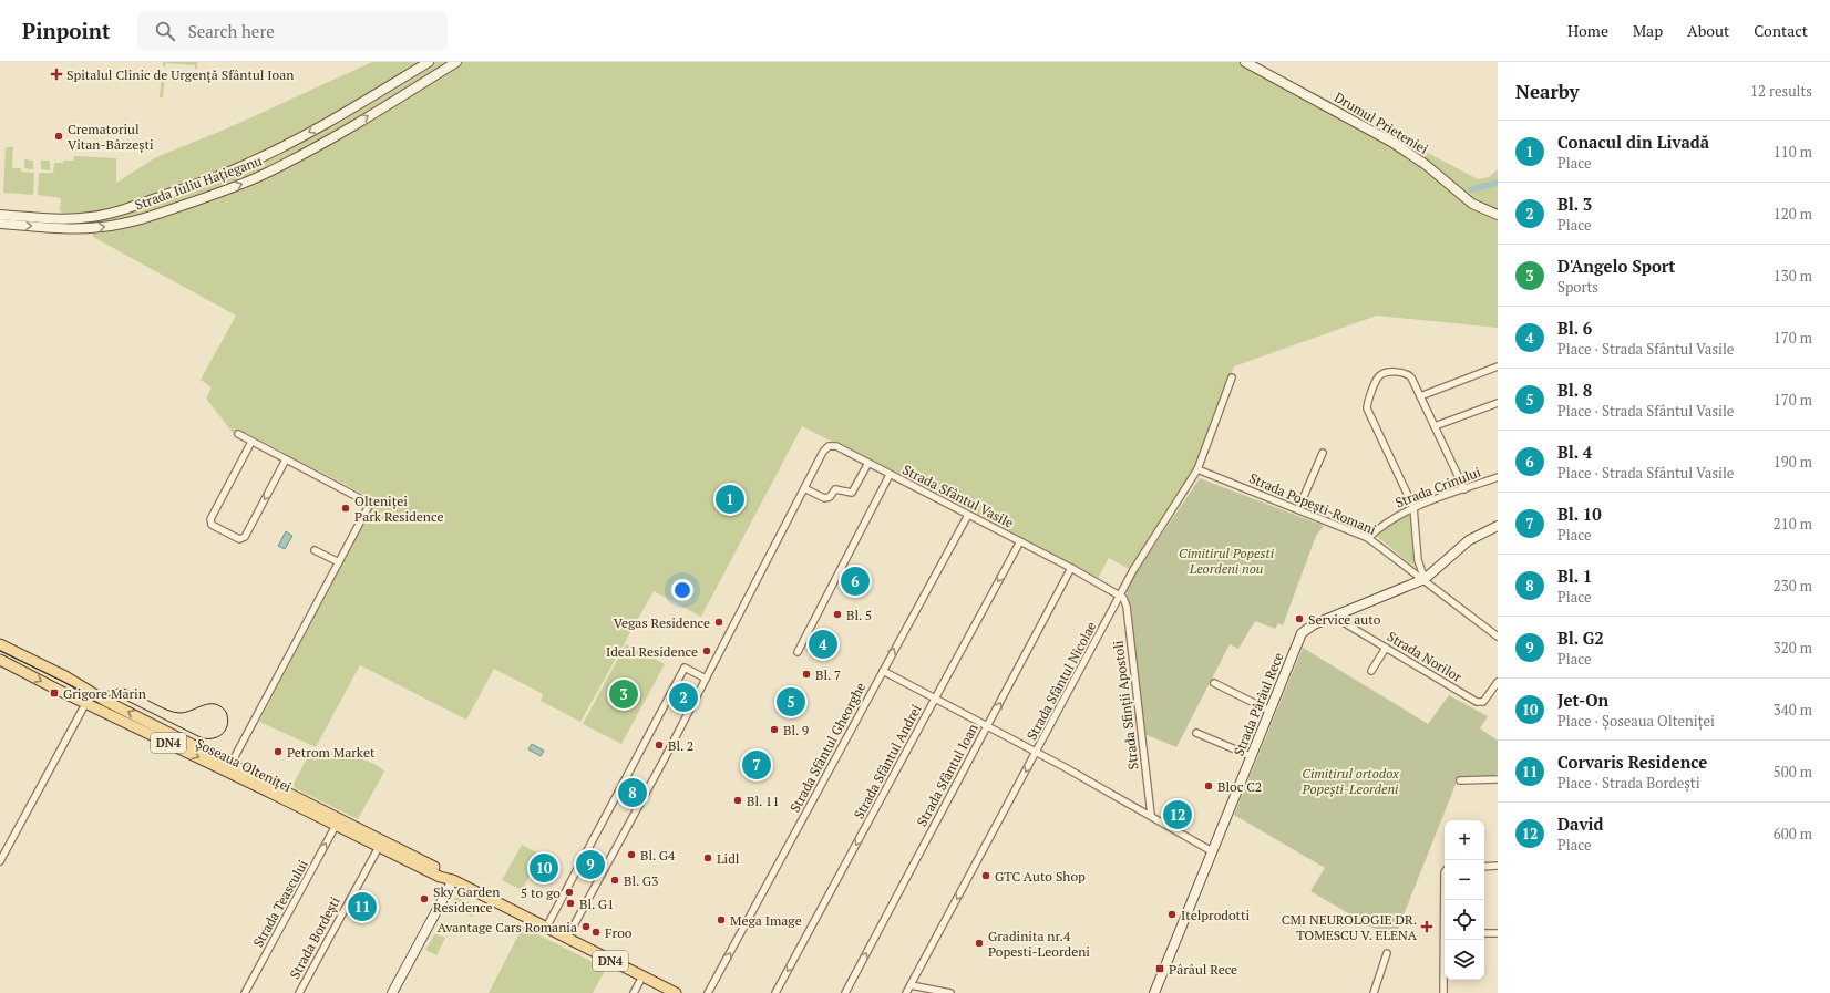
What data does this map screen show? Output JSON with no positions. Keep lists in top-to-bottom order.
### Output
{
  "streets": {
    "main road": ["DN4", "Șoseaua Olteniței"],
    "street": [
      "Drumul Prieteniei",
      "Strada Iuliu Hațieganu",
      "Strada Crinului",
      "Strada Sfântul Vasile",
      "Strada Popești-Romani",
      "Strada Norilor",
      "Strada Sfântul Nicolae",
      "Strada Pârâul Rece",
      "Strada Sfinții Apostoli",
      "Strada Sfântul Gheorghe",
      "Strada Sfântul Andrei",
      "Strada Sfântul Ioan",
      "Strada Teascului",
      "Strada Bordești"
    ]
  },
  "crossings": [
    ["Strada Crinului", "Strada Popești-Romani"],
    ["Strada Sfântul Vasile", "Strada Sfântul Nicolae"],
    ["Strada Sfântul Vasile", "Strada Sfinții Apostoli"],
    ["Strada Sfântul Vasile", "Strada Sfântul Gheorghe"],
    ["Strada Sfântul Vasile", "Strada Sfântul Andrei"],
    ["Strada Sfântul Vasile", "Strada Sfântul Ioan"],
    ["Strada Popești-Romani", "Strada Sfântul Nicolae"],
    ["Strada Popești-Romani", "Strada Pârâul Rece"],
    ["Strada Norilor", "Strada Pârâul Rece"],
    ["Strada Sfântul Nicolae", "Strada Sfinții Apostoli"],
    ["Șoseaua Olteniței", "Strada Teascului"],
    ["Șoseaua Olteniței", "Strada Bordești"]
  ],
  "one_way": [
    "Strada Sfântul Nicolae",
    "Strada Sfântul Gheorghe",
    "Strada Sfântul Andrei",
    "Strada Sfântul Ioan",
    "Strada Teascului"
  ],
  "parks": ["Cimitirul Popesti Leordeni nou", "Cimitirul ortodox Popești-Leordeni"],
  "places": {
    "health": ["Spitalul Clinic de Urgență Sfântul Ioan", "CMI NEUROLOGIE DR. TOMESCU V. ELENA"],
    "other": [
      "Crematoriul Vitan-Bârzești",
      "Olteniței Park Residence",
      "Bl. 5",
      "Service auto",
      "Vegas Residence",
      "Ideal Residence",
      "Bl. 7",
      "Bl. 9",
      "Bl. 2",
      "Petrom Market",
      "Bloc C2",
      "Bl. 11",
      "Bl. G4",
      "Lidl",
      "GTC Auto Shop",
      "Bl. G3",
      "5 to go",
      "Sky Garden Residence",
      "Bl. G1",
      "Itelprodotti",
      "Mega Image",
      "Avantage Cars Romania",
      "Froo",
      "Gradinita nr.4 Popesti-Leordeni"
    ],
    "transit": ["Grigore Marin", "Pârâul Rece"]
  },
  "page": {
    "header": "Pinpoint",
    "search": "Search here",
    "nav": [
      "Home",
      "Map",
      "About",
      "Contact"
    ],
    "heading": ["Nearby", "12 results"],
    "list": [
      {
        "mark": "1",
        "name": "Conacul din Livadă",
        "note": "Place",
        "value": "110 m"
      },
      {
        "mark": "2",
        "name": "Bl. 3",
        "note": "Place",
        "value": "120 m"
      },
      {
        "mark": "3",
        "name": "D'Angelo Sport",
        "note": "Sports",
        "value": "130 m"
      },
      {
        "mark": "4",
        "name": "Bl. 6",
        "note": "Place · Strada Sfântul Vasile",
        "value": "170 m"
      },
      {
        "mark": "5",
        "name": "Bl. 8",
        "note": "Place · Strada Sfântul Vasile",
        "value": "170 m"
      },
      {
        "mark": "6",
        "name": "Bl. 4",
        "note": "Place · Strada Sfântul Vasile",
        "value": "190 m"
      },
      {
        "mark": "7",
        "name": "Bl. 10",
        "note": "Place",
        "value": "210 m"
      },
      {
        "mark": "8",
        "name": "Bl. 1",
        "note": "Place",
        "value": "230 m"
      },
      {
        "mark": "9",
        "name": "Bl. G2",
        "note": "Place",
        "value": "320 m"
      },
      {
        "mark": "10",
        "name": "Jet-On",
        "note": "Place · Șoseaua Olteniței",
        "value": "340 m"
      },
      {
        "mark": "11",
        "name": "Corvaris Residence",
        "note": "Place · Strada Bordești",
        "value": "500 m"
      },
      {
        "mark": "12",
        "name": "David",
        "note": "Place",
        "value": "600 m"
      }
    ],
    "pins": [
      "1",
      "6",
      "4",
      "3",
      "2",
      "5",
      "7",
      "8",
      "12",
      "9",
      "10",
      "11"
    ],
    "map_buttons": ["+", "−"]
  }
}
